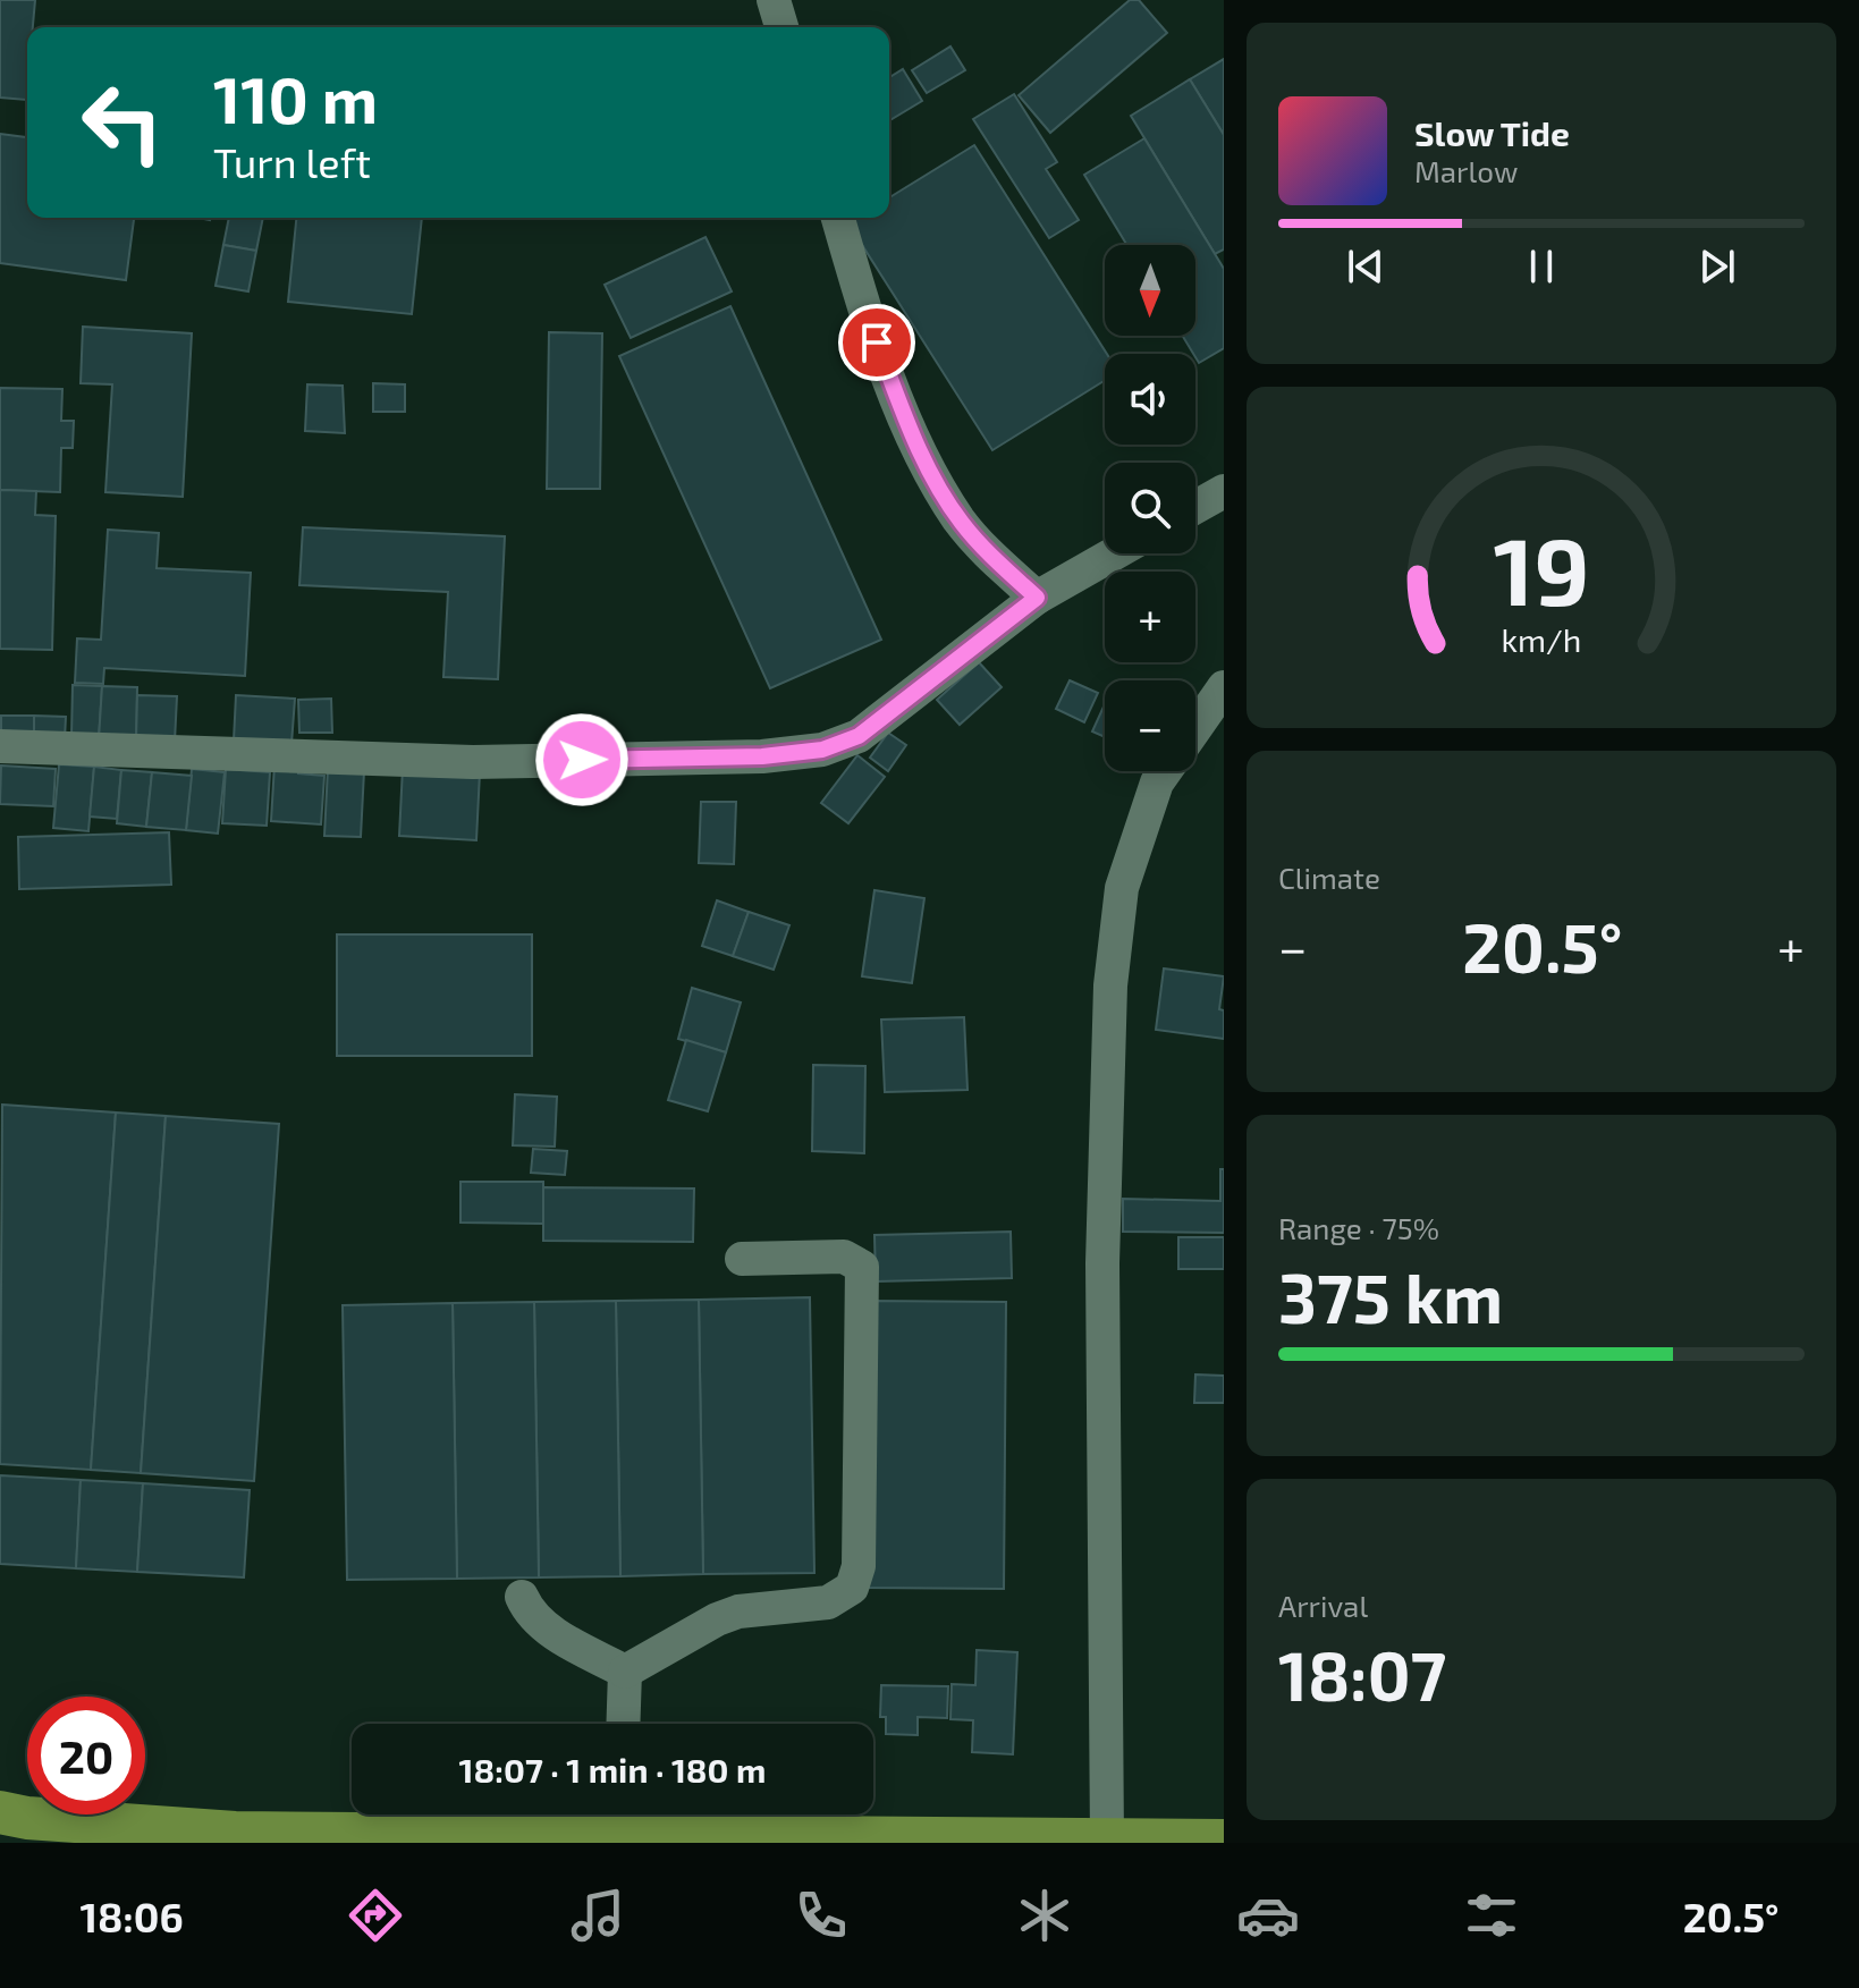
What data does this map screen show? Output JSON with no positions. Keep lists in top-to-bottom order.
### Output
{
  "north": "bottom",
  "page": {
    "turn": ["110 m", "Turn left"],
    "song": ["Slow Tide", "Marlow"],
    "map_buttons": ["+", "−"],
    "tile": [
      "Climate",
      ["Range · 75%", "375 km"],
      ["Arrival", "18:07"]
    ],
    "heat": ["−", "20.5°", "+"],
    "limit": "20",
    "trip": "18:07 · 1 min · 180 m",
    "tabs": ["18:06", "20.5°"],
    "gauge": ["19", "km/h"]
  }
}
